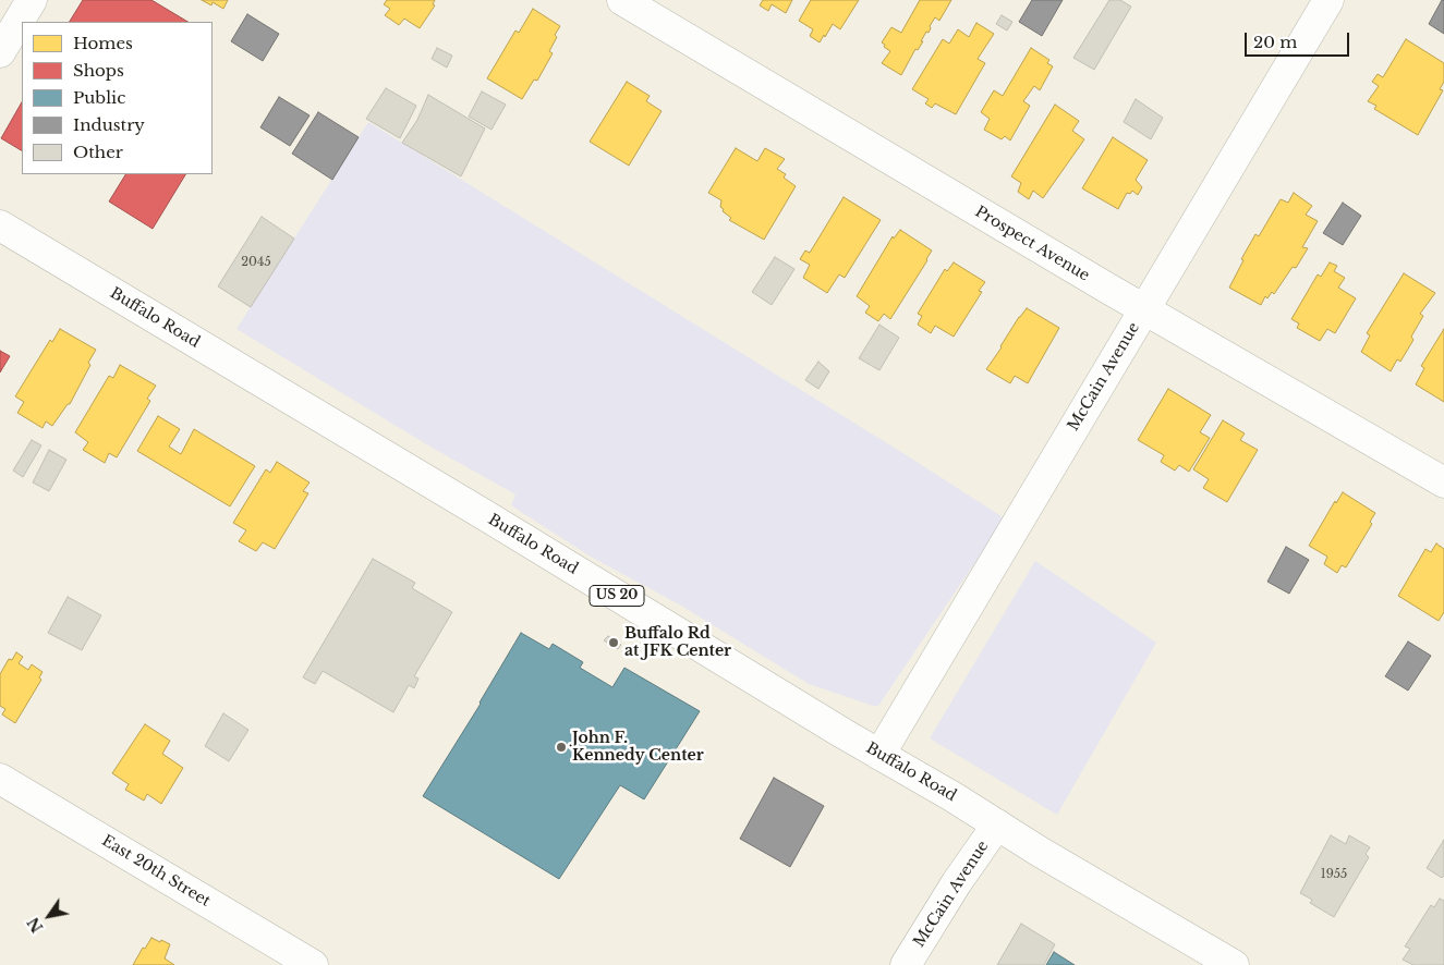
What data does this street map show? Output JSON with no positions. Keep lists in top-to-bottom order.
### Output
{
  "streets": {
    "street": [
      "Prospect Avenue",
      "Buffalo Road",
      "McCain Avenue",
      "US 20",
      "East 20th Street"
    ]
  },
  "crossings": [
    ["Prospect Avenue", "McCain Avenue"],
    ["Buffalo Road", "McCain Avenue"]
  ],
  "places": ["Buffalo Rd at JFK Center", "John F. Kennedy Center"],
  "house_numbers": ["2045", "1955"],
  "legend": [
    "Homes",
    "Shops",
    "Public",
    "Industry",
    "Other"
  ],
  "scale_bar": "20 m",
  "north": "bottom left"
}
